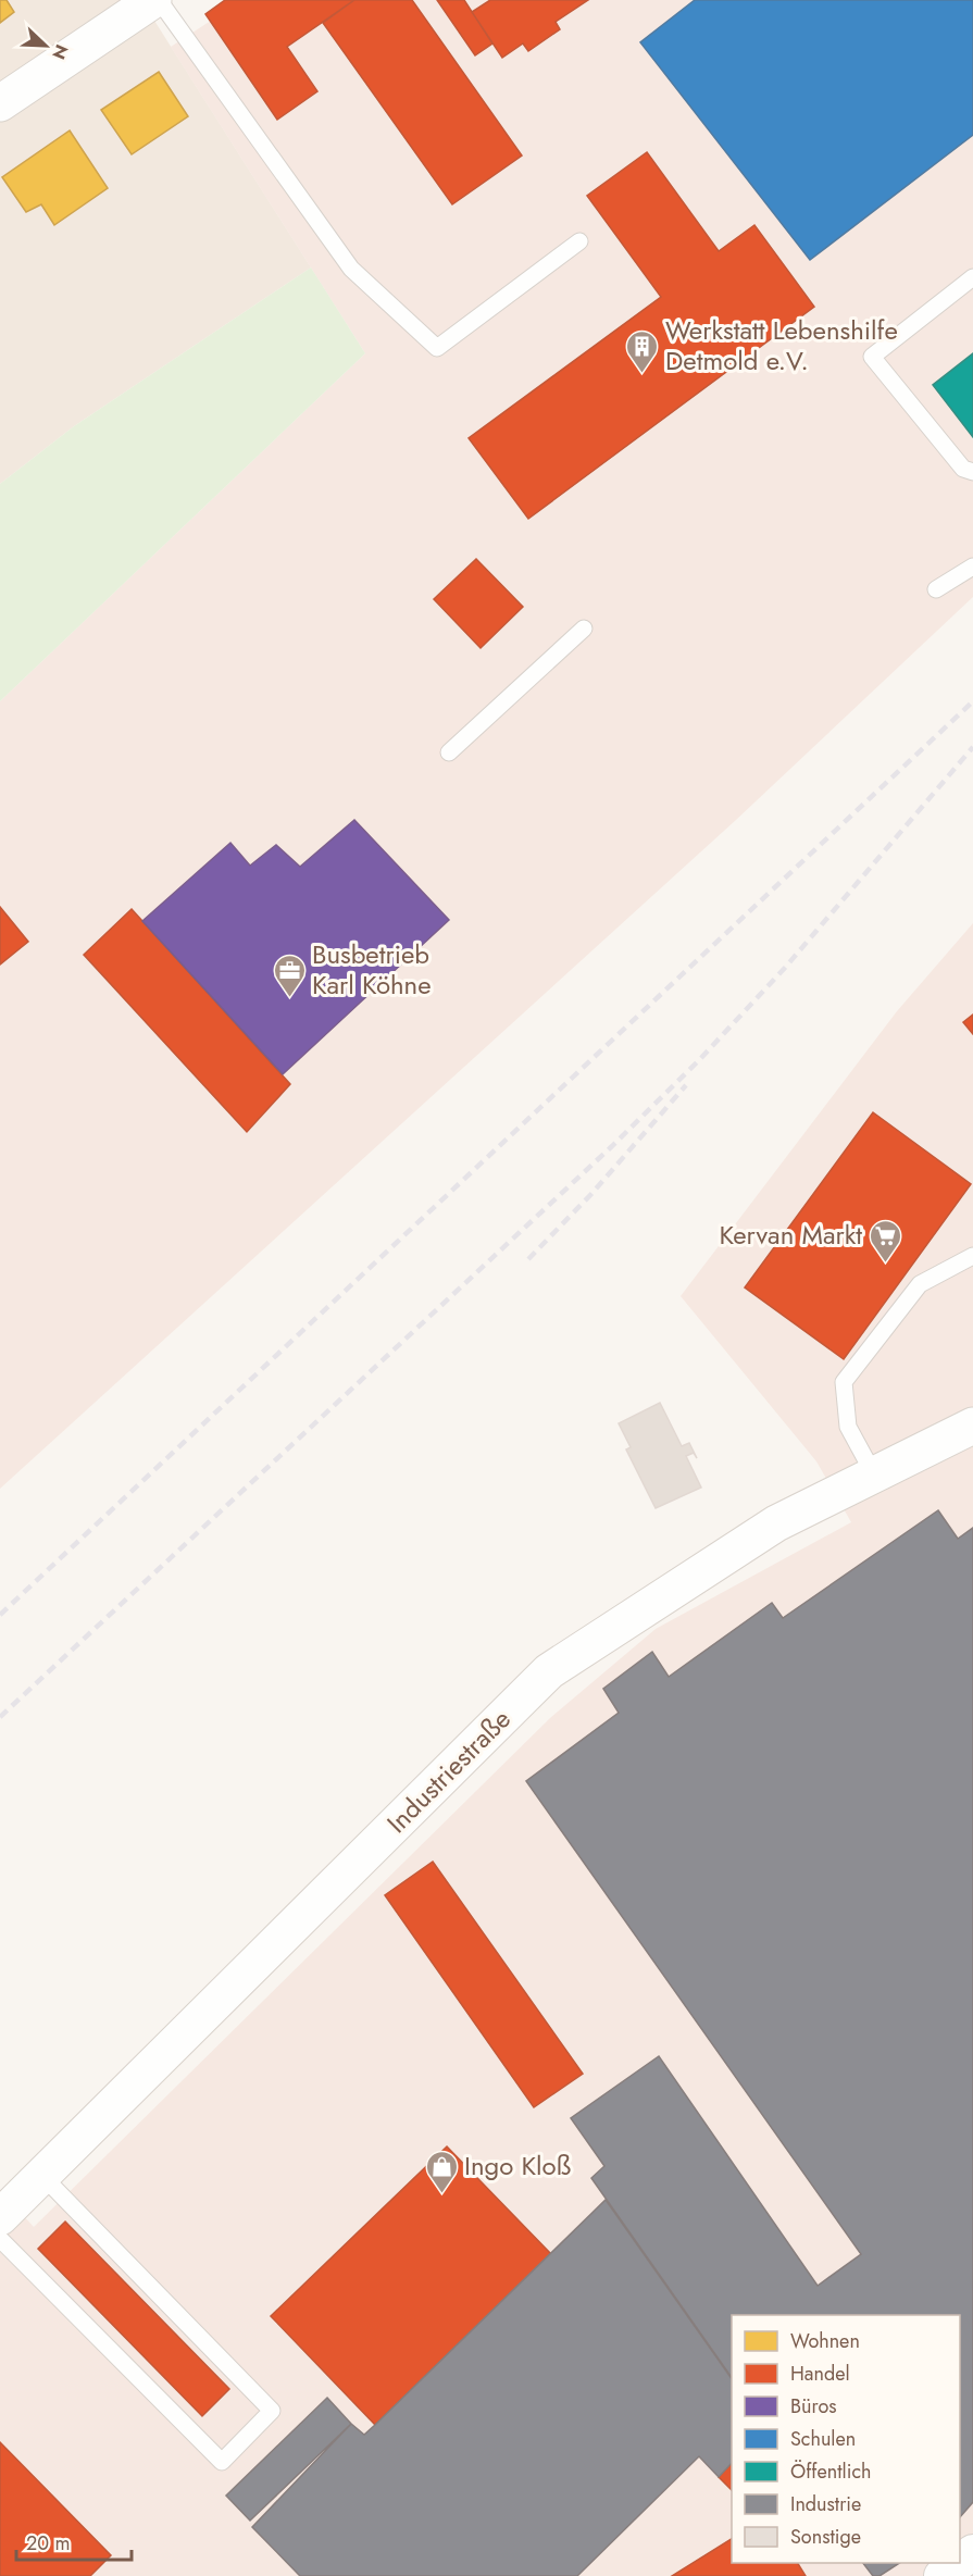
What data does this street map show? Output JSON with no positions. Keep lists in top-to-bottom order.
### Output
{
  "streets": {
    "street": ["Industriestraße"]
  },
  "places": {
    "building": ["Werkstatt Lebenshilfe Detmold e.V."],
    "office": ["Busbetrieb Karl Köhne"],
    "supermarket": ["Kervan Markt"],
    "shop": ["Ingo Kloß"]
  },
  "legend": [
    "Wohnen",
    "Handel",
    "Büros",
    "Schulen",
    "Öffentlich",
    "Industrie",
    "Sonstige"
  ],
  "scale_bar": "20 m",
  "north": "bottom right"
}
